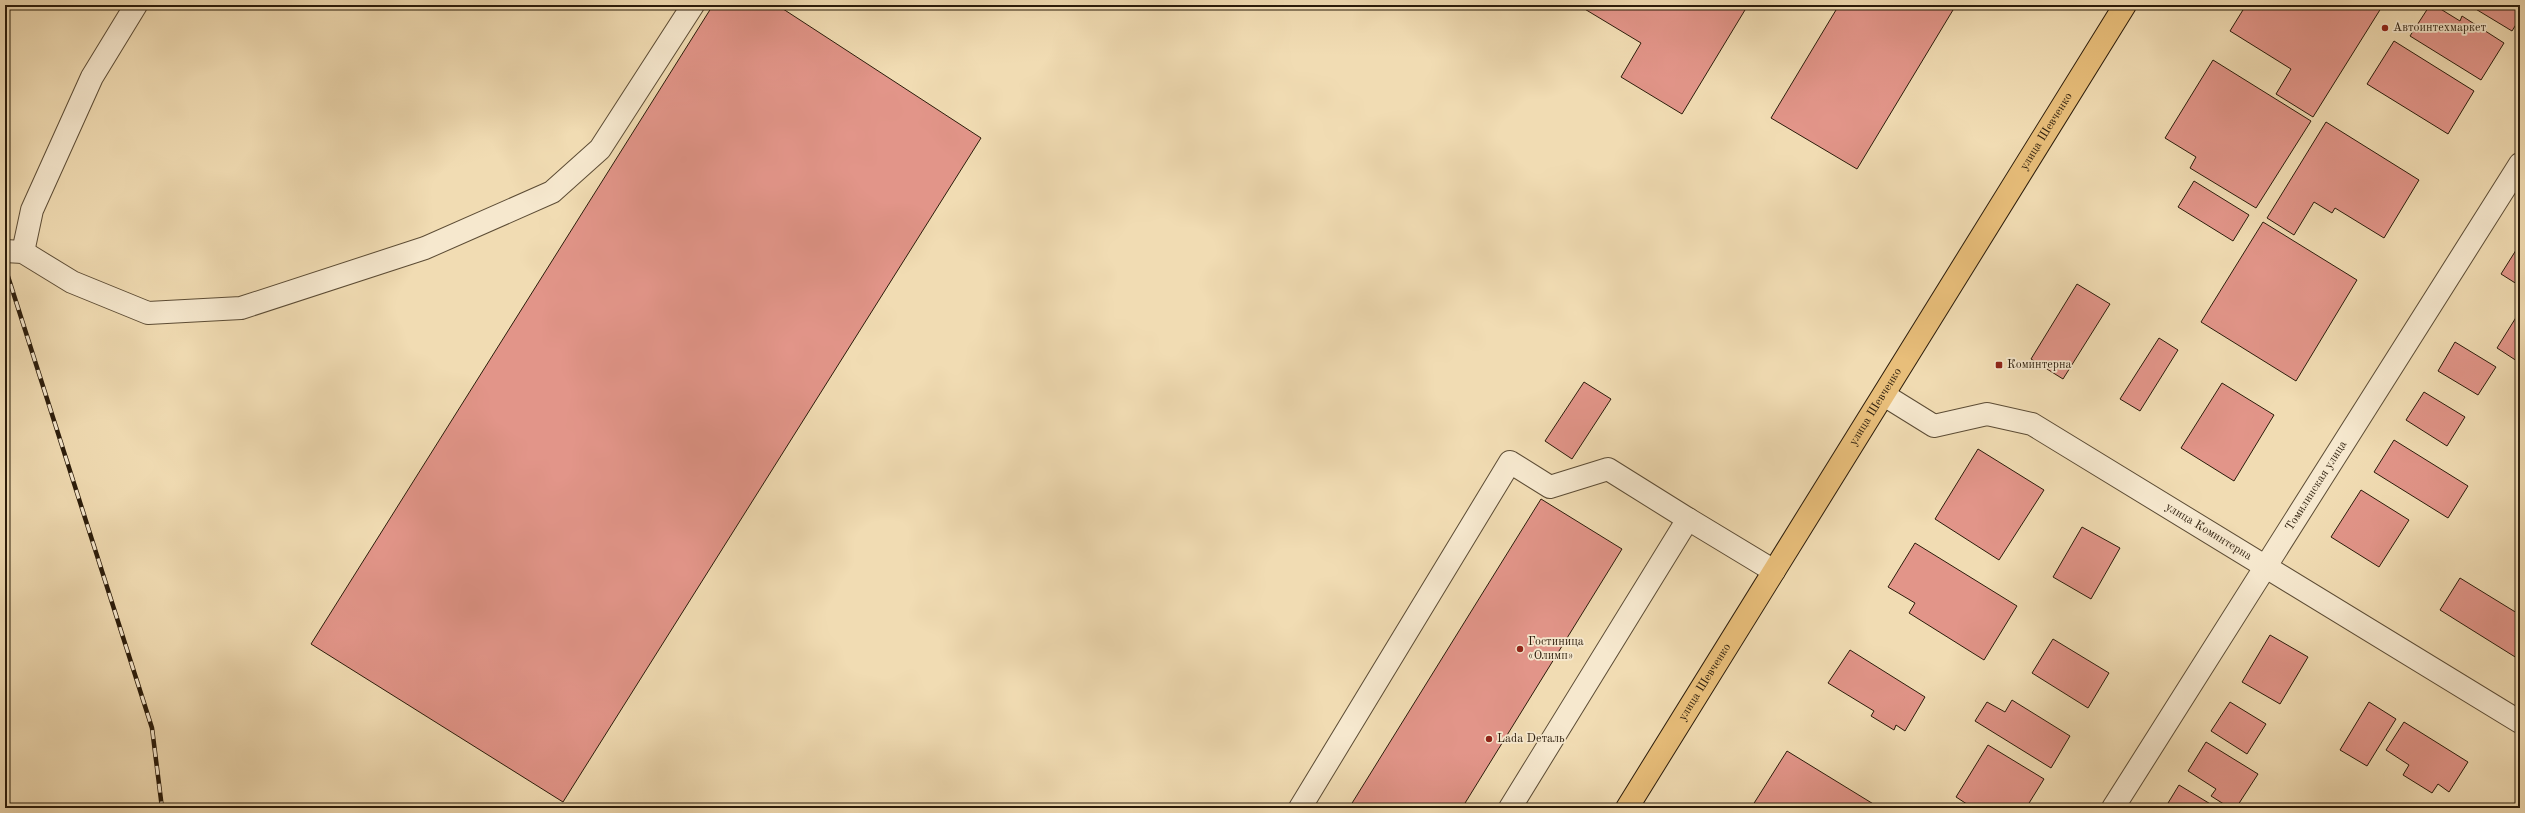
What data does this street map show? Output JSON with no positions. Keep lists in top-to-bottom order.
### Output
{
  "streets": {
    "main road": ["улица Шевченко"],
    "street": ["Томилинская улица", "улица Коминтерна"]
  },
  "crossings": [
    ["улица Шевченко", "улица Коминтерна"],
    ["Томилинская улица", "улица Коминтерна"]
  ],
  "places": {
    "other": ["Автоинтехмаркет", "Гостиница «Олимп»", "Lada Dеталь"],
    "transit": ["Коминтерна"]
  }
}
